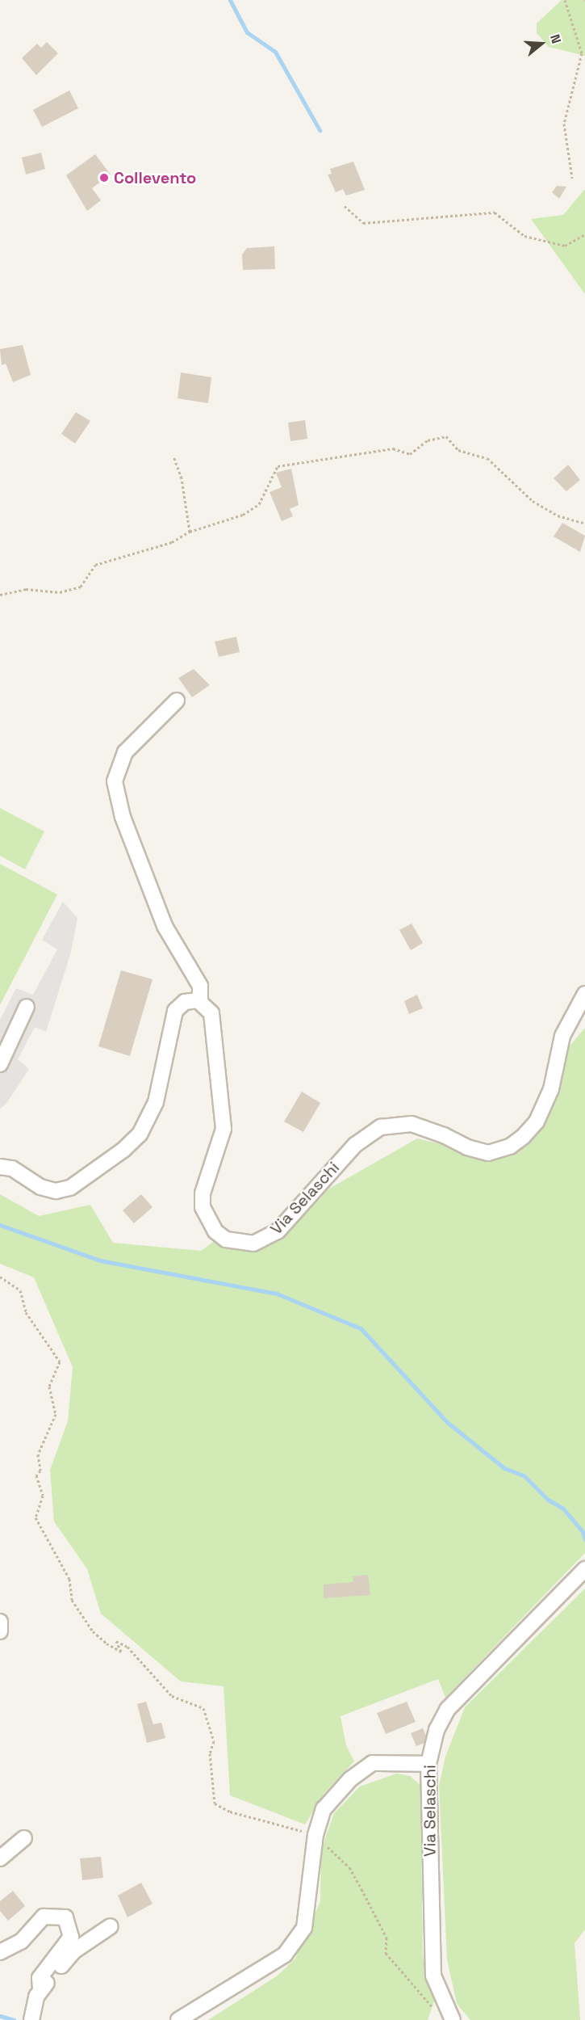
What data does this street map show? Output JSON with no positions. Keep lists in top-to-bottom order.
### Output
{
  "streets": {
    "street": ["Via Selaschi"]
  },
  "places": ["Collevento"],
  "north": "right"
}
